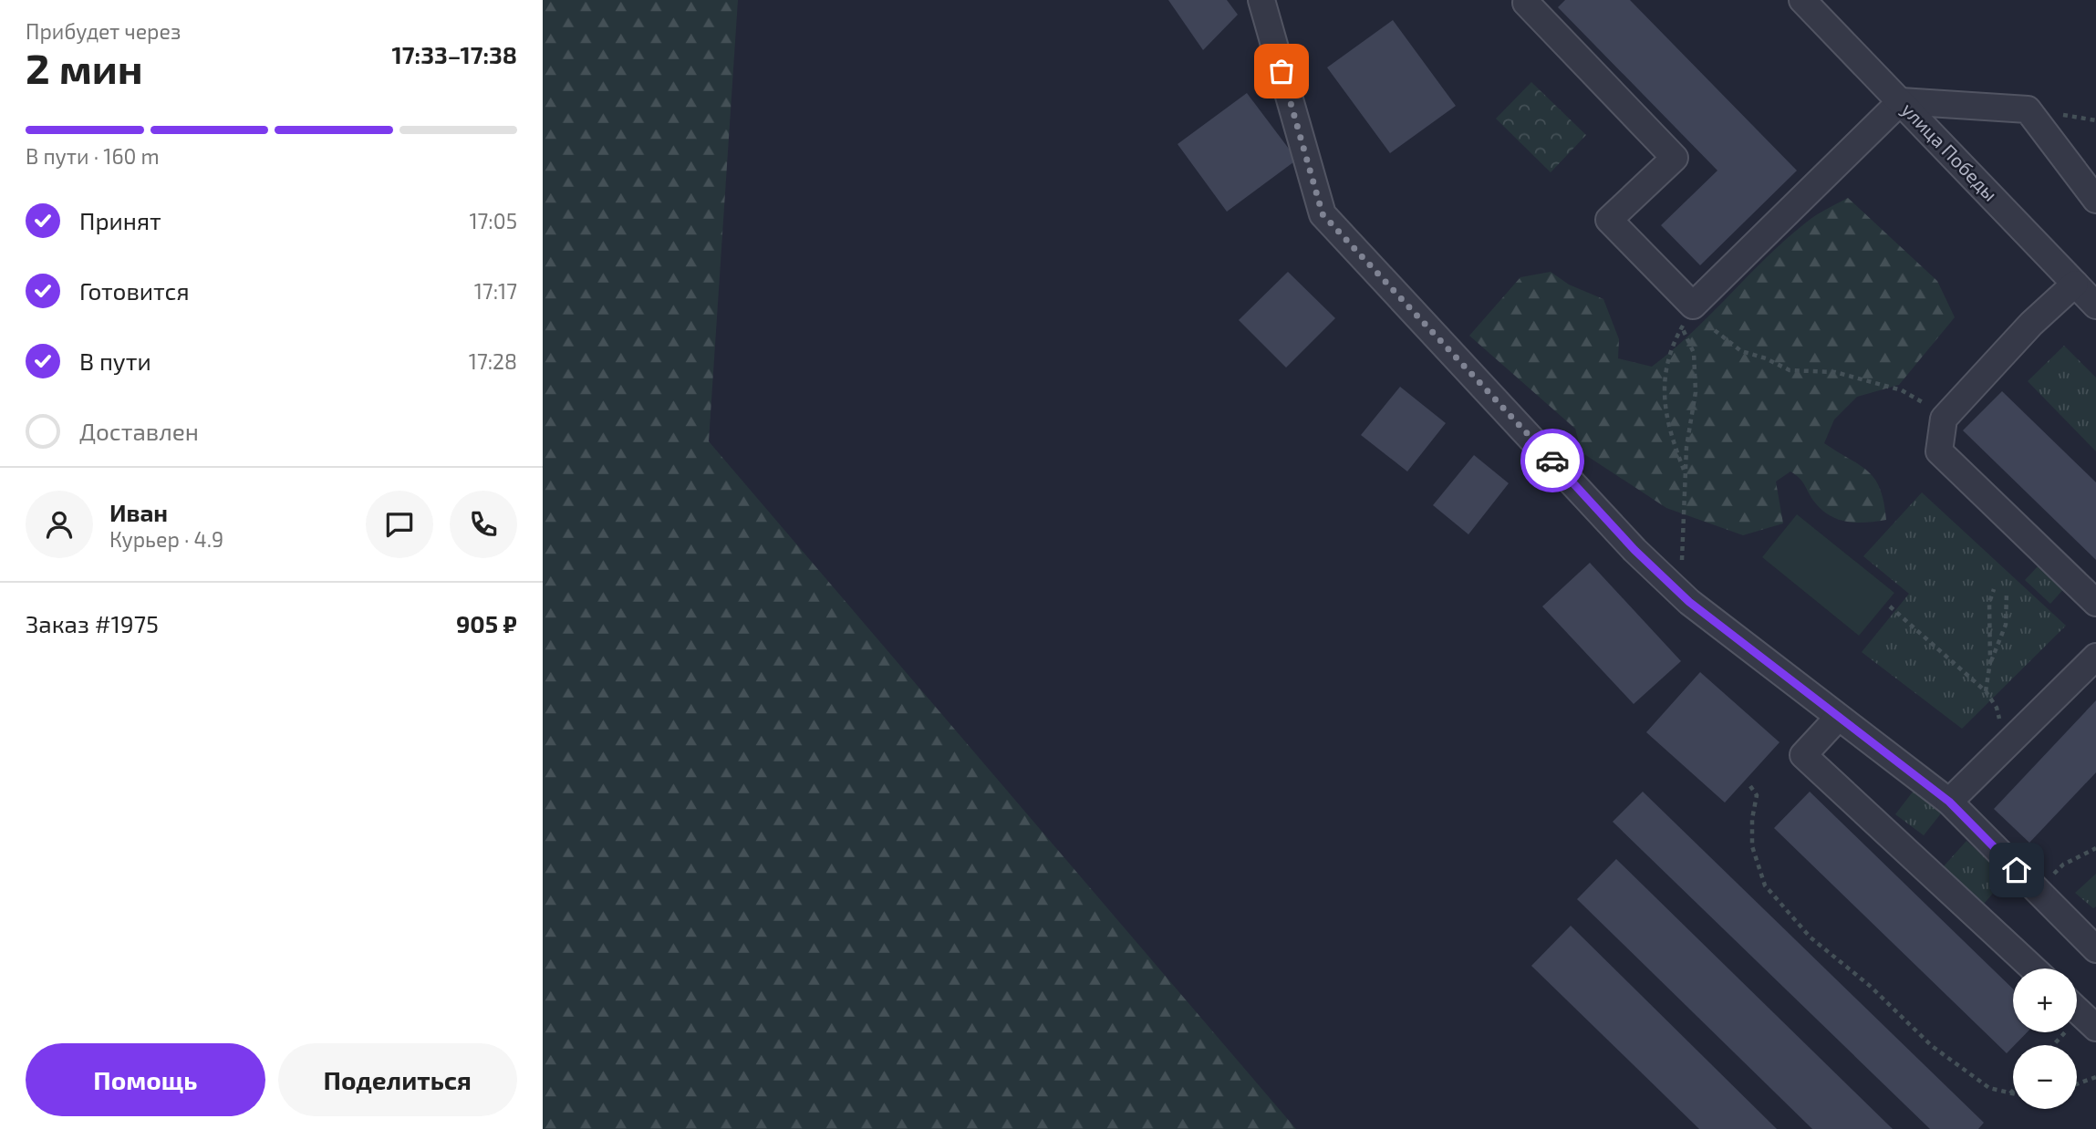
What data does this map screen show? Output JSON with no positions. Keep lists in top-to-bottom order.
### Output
{
  "streets": {
    "street": ["улица Победы"]
  },
  "page": {
    "heading": ["2 мин", "Прибудет через", "17:33–17:38"],
    "panel": [
      "Иван",
      "Курьер · 4.9",
      "Заказ #1975",
      "905 ₽"
    ],
    "bar": "В пути · 160 m",
    "list": [
      ["Принят", "17:05"],
      ["Готовится", "17:17"],
      ["В пути", "17:28"],
      "Доставлен"
    ],
    "map_buttons": ["+", "−"],
    "buttons": ["Помощь", "Поделиться"]
  }
}
